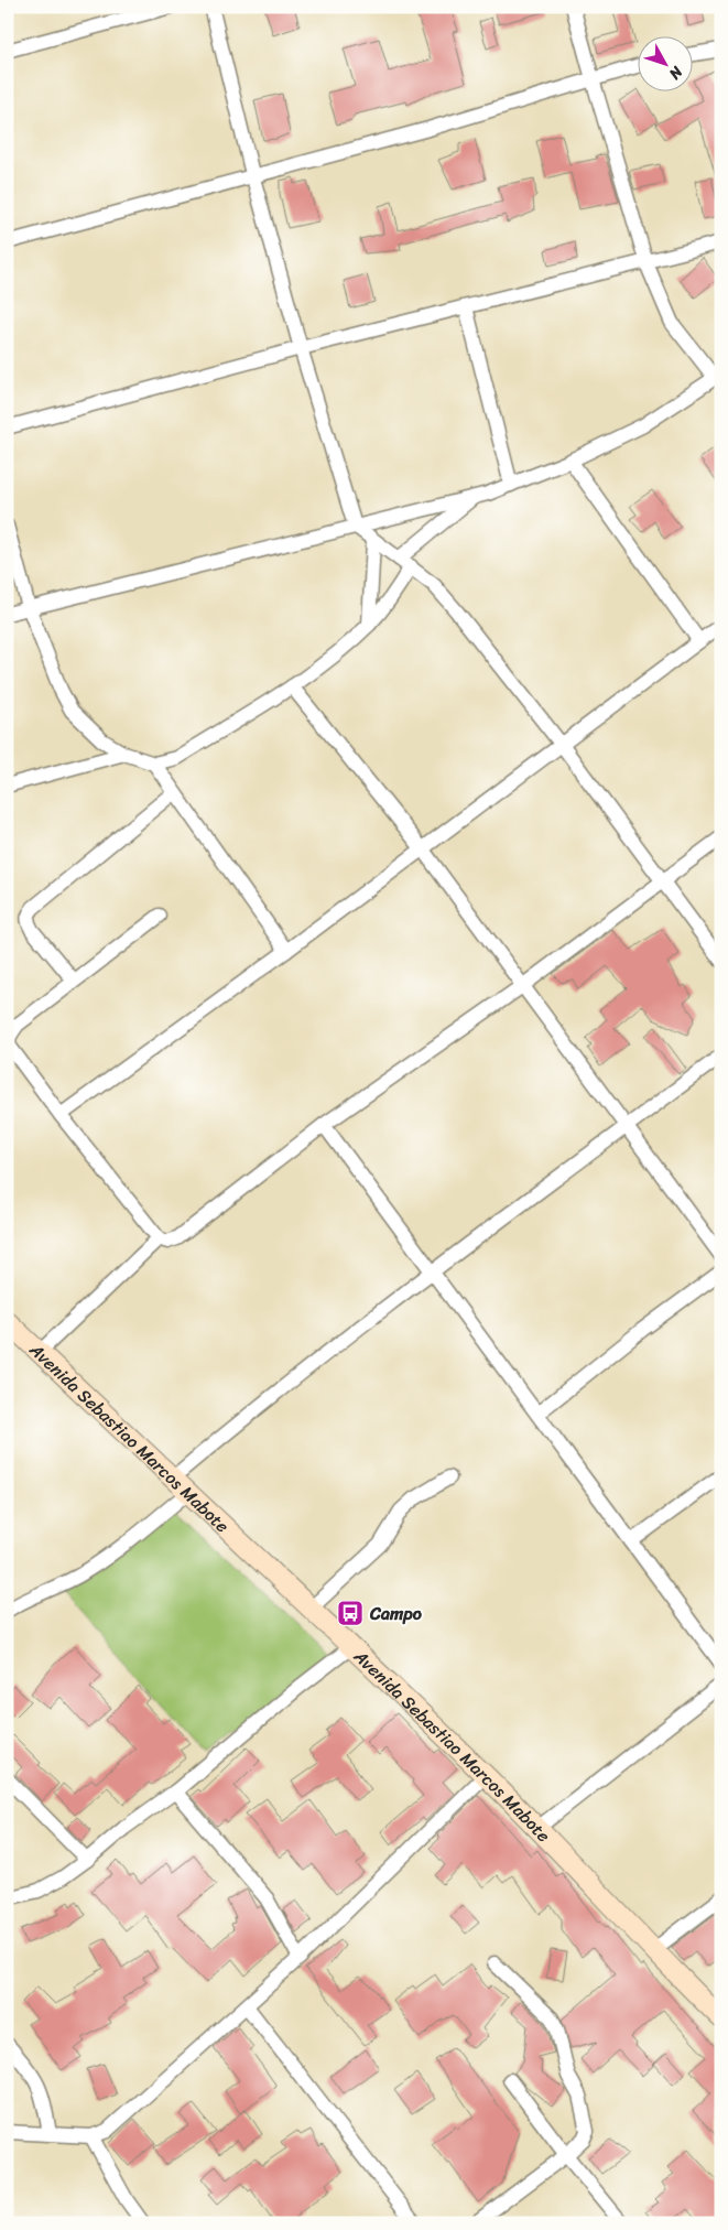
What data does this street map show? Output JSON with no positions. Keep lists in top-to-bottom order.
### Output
{
  "streets": {
    "main road": ["Avenida Sebastiao Marcos Mabote"]
  },
  "places": {
    "bus stop": ["Campo"]
  },
  "north": "bottom right"
}
